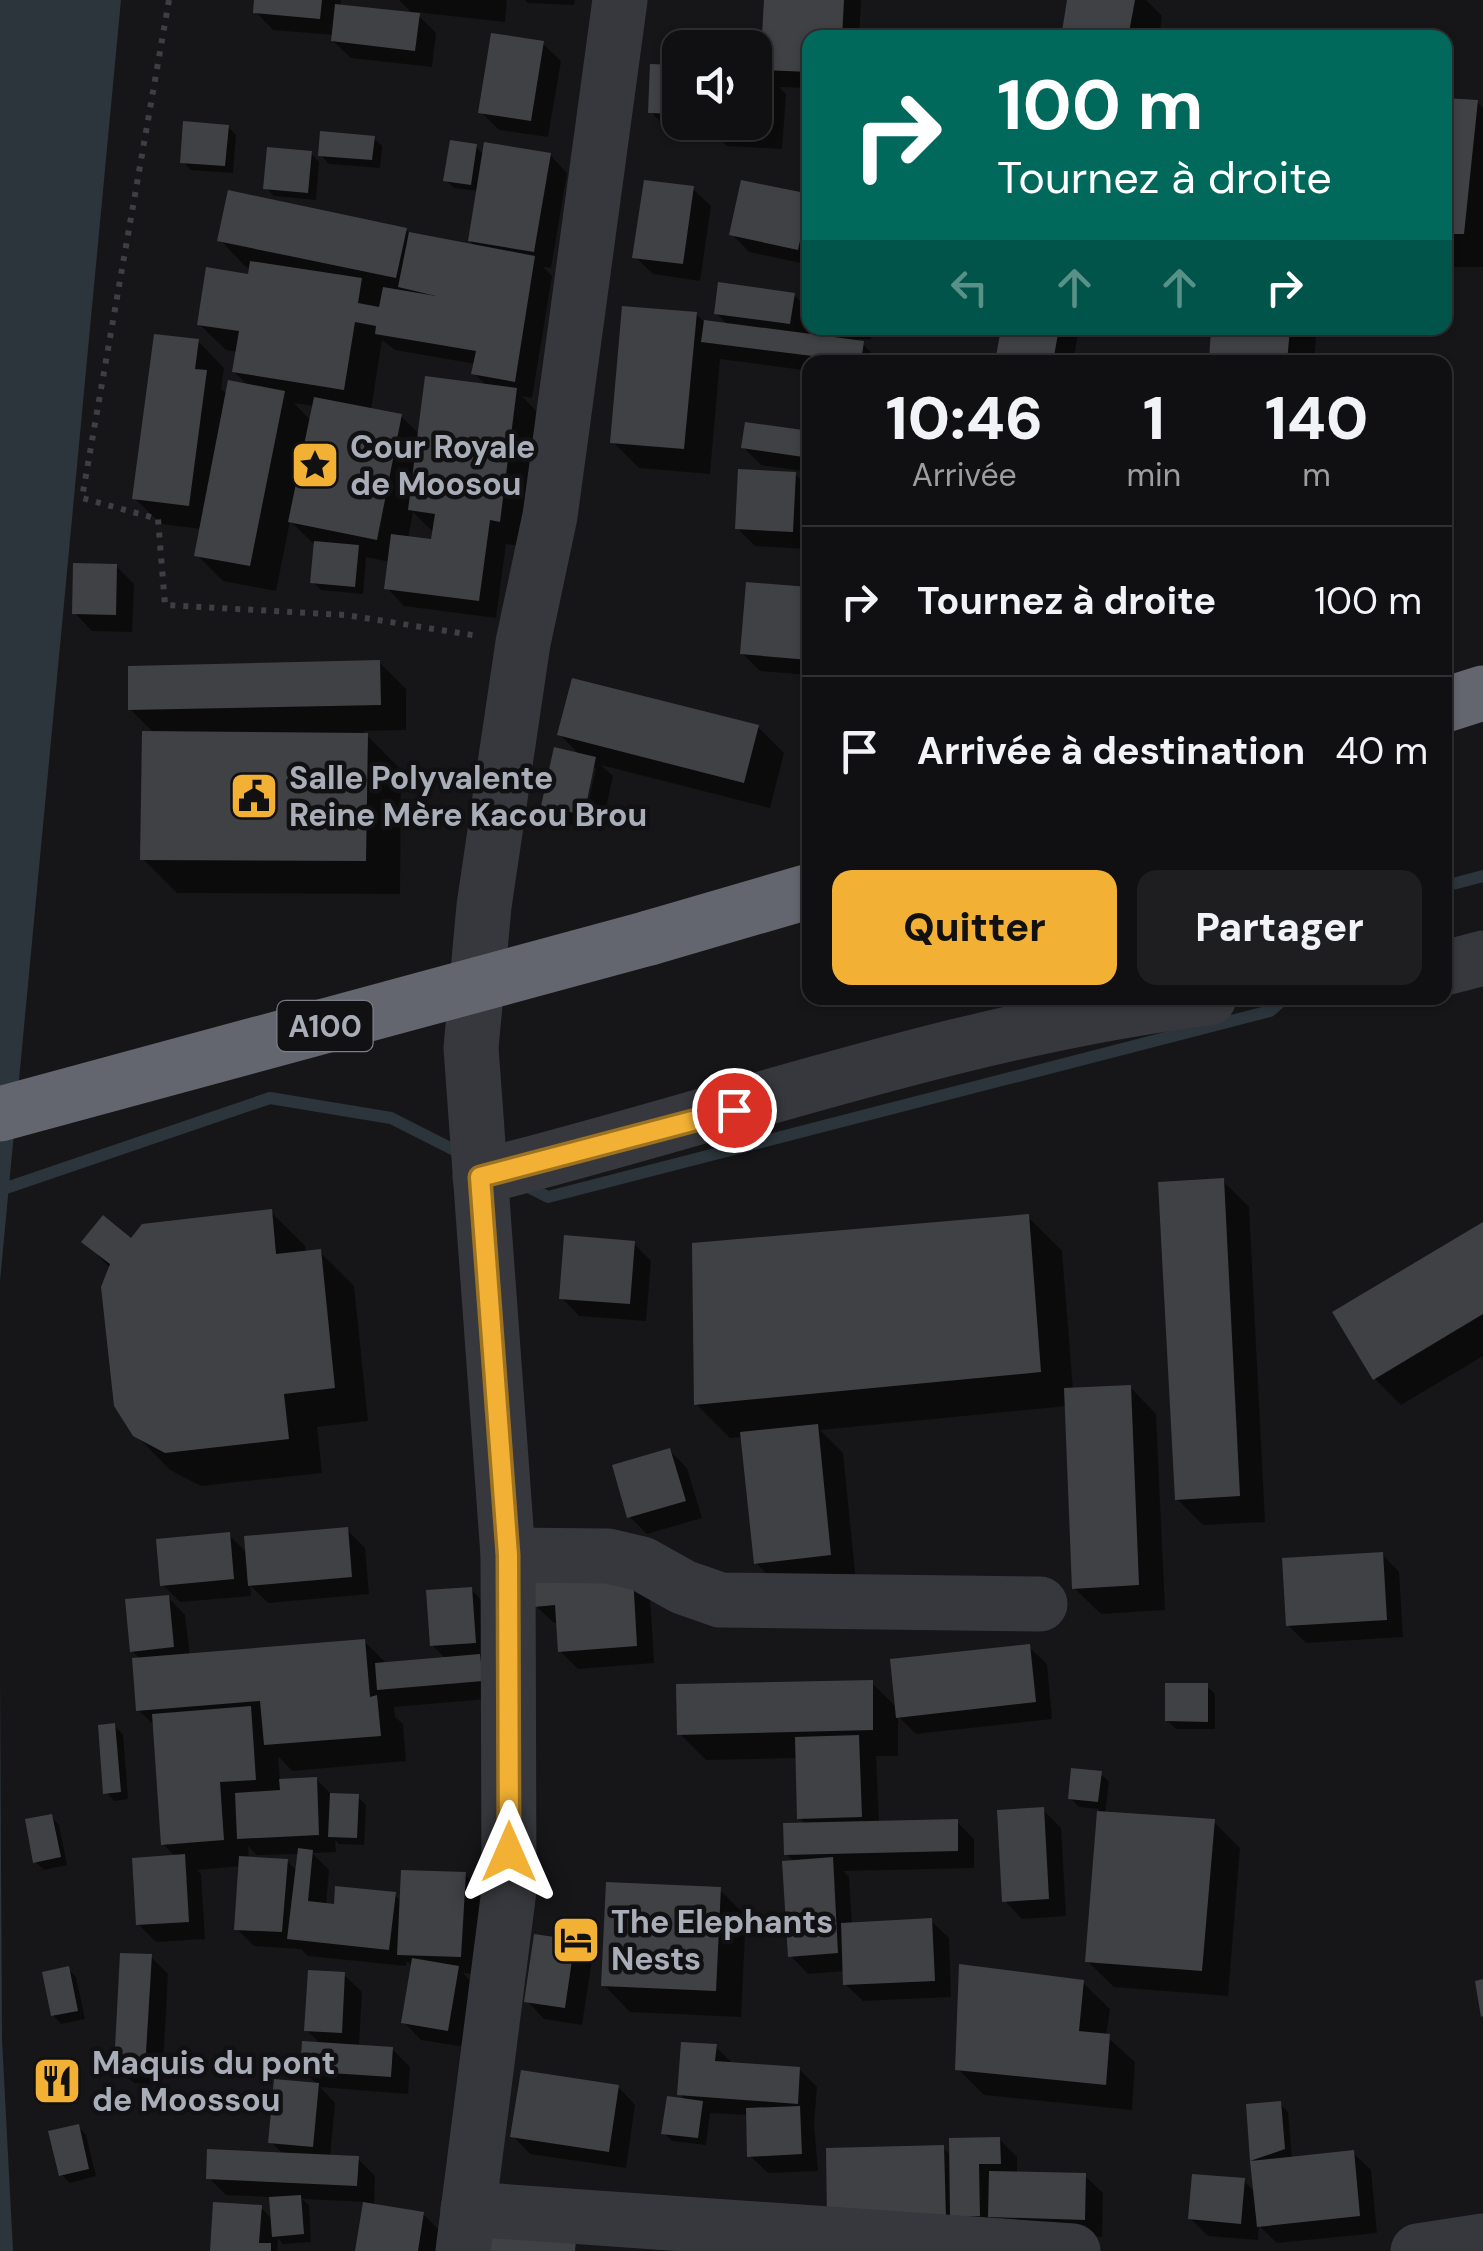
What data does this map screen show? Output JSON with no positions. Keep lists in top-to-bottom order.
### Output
{
  "streets": {
    "highway": ["A100"]
  },
  "places": {
    "place": ["Cour Royale de Moosou"],
    "public building": ["Salle Polyvalente Reine Mère Kacou Brou"],
    "hotel": ["The Elephants Nests"],
    "restaurant": ["Maquis du pont de Moossou"]
  },
  "page": {
    "turn": ["100 m", "Tournez à droite"],
    "eta": [
      "10:46",
      "Arrivée",
      "1",
      "min",
      "140",
      "m"
    ],
    "list": [
      {
        "name": "Tournez à droite",
        "value": "100 m"
      },
      {
        "name": "Arrivée à destination",
        "value": "40 m"
      }
    ],
    "buttons": ["Quitter", "Partager"]
  }
}
